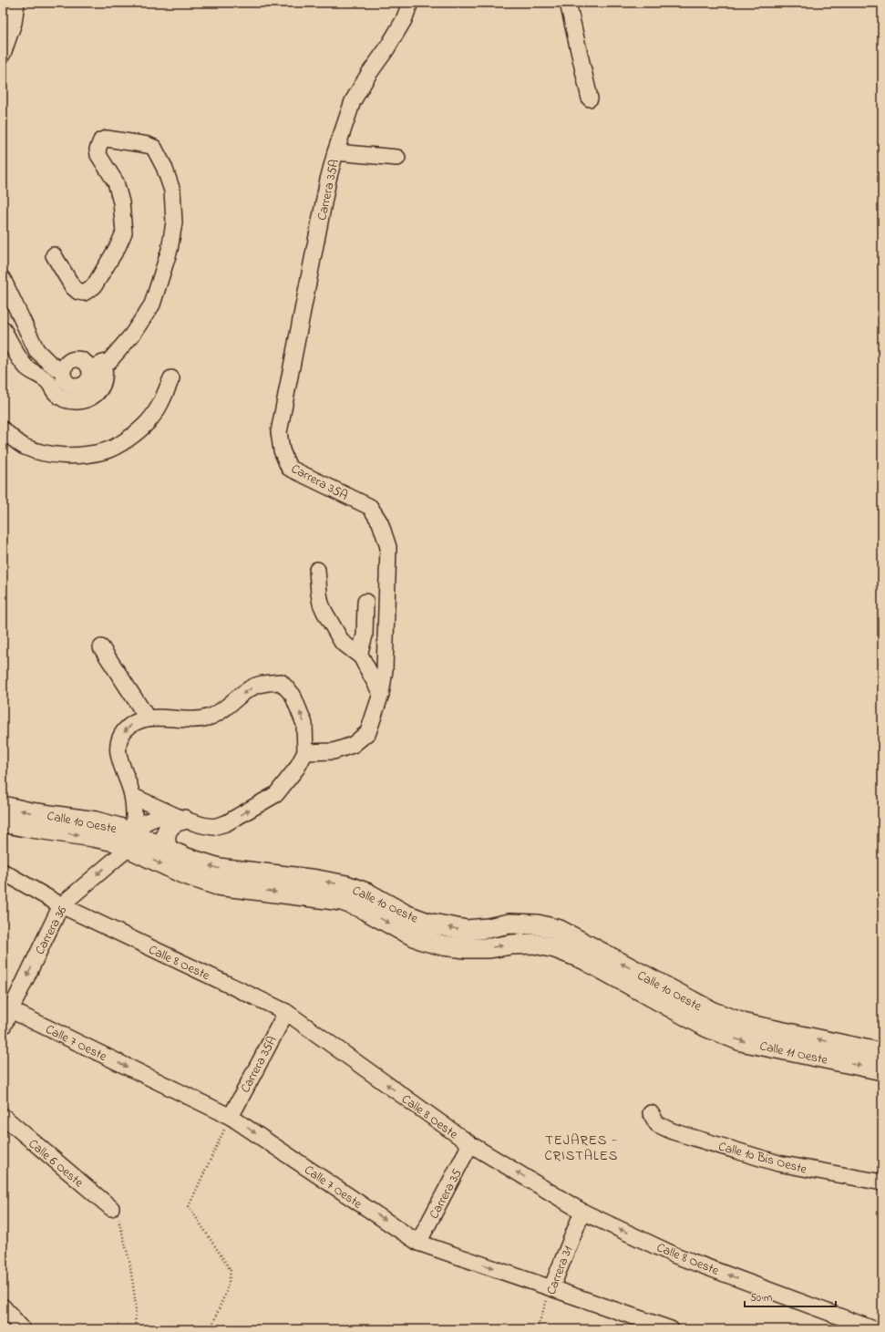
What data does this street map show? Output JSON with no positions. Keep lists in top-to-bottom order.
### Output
{
  "streets": {
    "main road": ["Calle 10 Oeste", "Calle 11 Oeste"],
    "street": [
      "Carrera 35A",
      "Carrera 36",
      "Calle 8 Oeste",
      "Calle 7 Oeste",
      "Calle 10 Bis Oeste",
      "Calle 6 Oeste",
      "Carrera 35",
      "Carrera 31"
    ]
  },
  "crossings": [
    ["Carrera 35A", "Calle 8 Oeste"],
    ["Carrera 35A", "Calle 7 Oeste"],
    ["Calle 10 Oeste", "Carrera 36"],
    ["Calle 10 Oeste", "Calle 11 Oeste"],
    ["Carrera 36", "Calle 8 Oeste"],
    ["Carrera 36", "Calle 7 Oeste"],
    ["Calle 8 Oeste", "Carrera 35"],
    ["Calle 8 Oeste", "Carrera 31"],
    ["Calle 7 Oeste", "Carrera 35"],
    ["Calle 7 Oeste", "Carrera 31"]
  ],
  "one_way": ["Carrera 36", "Calle 8 Oeste", "Calle 7 Oeste"],
  "districts": ["TEJARES - CRISTALES"],
  "scale_bar": "50 m"
}
